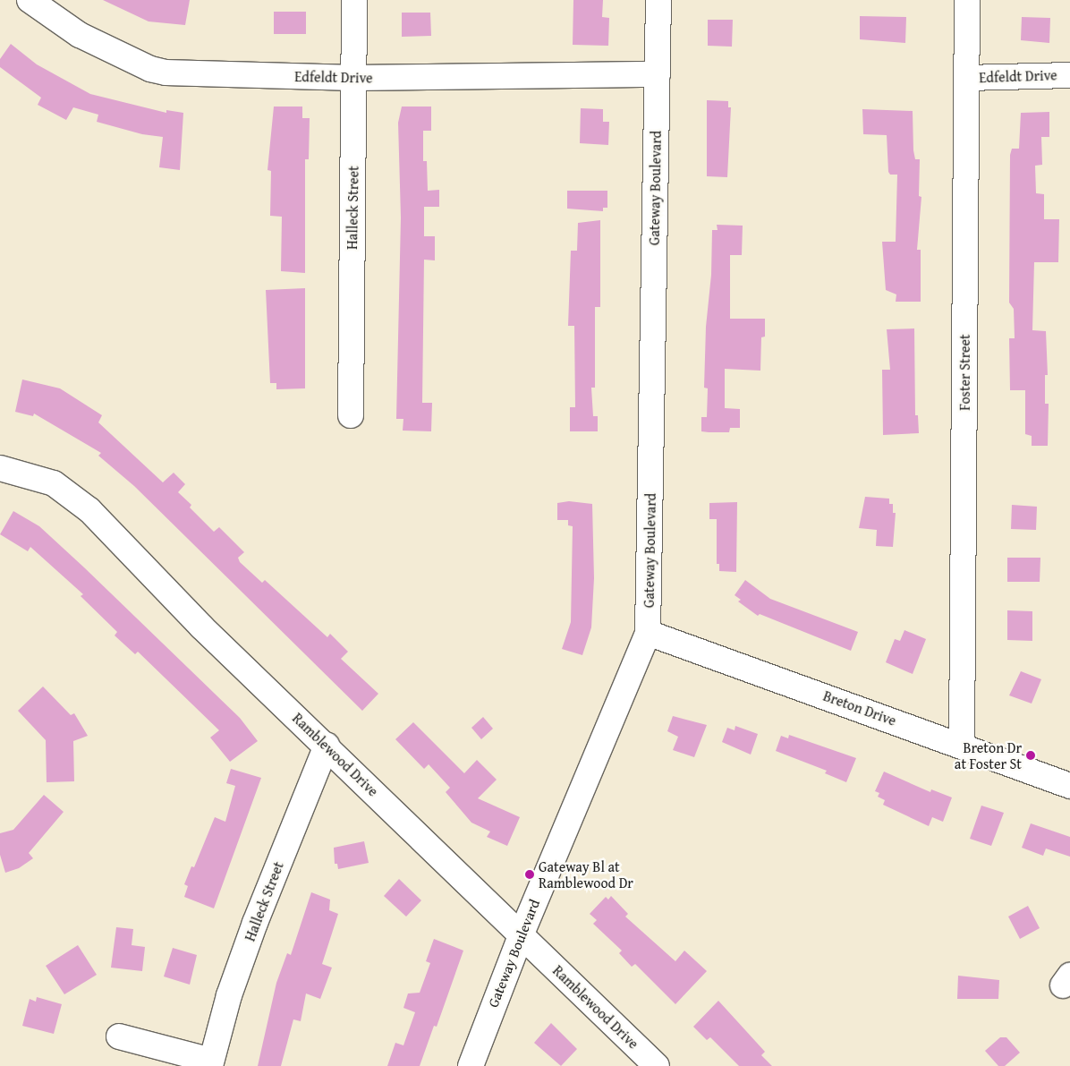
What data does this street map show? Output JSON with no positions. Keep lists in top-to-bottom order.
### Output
{
  "streets": {
    "street": [
      "Edfeldt Drive",
      "Gateway Boulevard",
      "Halleck Street",
      "Foster Street",
      "Breton Drive",
      "Ramblewood Drive"
    ]
  },
  "crossings": [
    ["Edfeldt Drive", "Gateway Boulevard"],
    ["Edfeldt Drive", "Halleck Street"],
    ["Edfeldt Drive", "Foster Street"],
    ["Gateway Boulevard", "Breton Drive"],
    ["Gateway Boulevard", "Ramblewood Drive"],
    ["Halleck Street", "Ramblewood Drive"],
    ["Foster Street", "Breton Drive"]
  ],
  "places": ["Breton Dr at Foster St", "Gateway Bl at Ramblewood Dr"]
}
